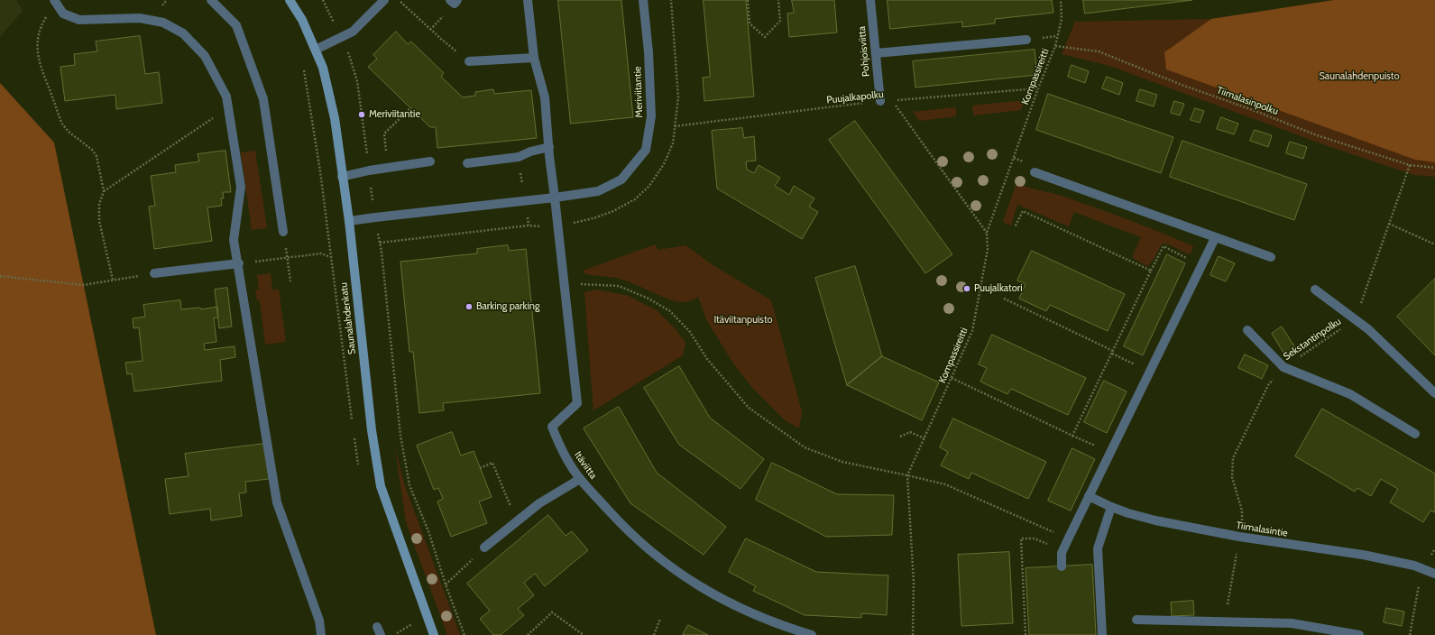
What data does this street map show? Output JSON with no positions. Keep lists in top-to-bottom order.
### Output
{
  "streets": {
    "street": [
      "Pohjoisviitta",
      "Meriviitantie",
      "Saunalahdenkatu",
      "Itäviitta",
      "Tiimalasintie"
    ],
    "path": [
      "Kompassireitti",
      "Puujalkapolku",
      "Tiimalasinpolku",
      "Sekstantinpolku"
    ]
  },
  "crossings": [
    ["Pohjoisviitta", "Puujalkapolku"],
    ["Kompassireitti", "Puujalkapolku"],
    ["Kompassireitti", "Tiimalasinpolku"],
    ["Meriviitantie", "Saunalahdenkatu"],
    ["Meriviitantie", "Itäviitta"],
    ["Tiimalasinpolku", "Sekstantinpolku"]
  ],
  "parks": ["Saunalahdenpuisto", "Itäviitanpuisto"],
  "places": ["Meriviitantie", "Puujalkatori", "Barking parking"]
}
